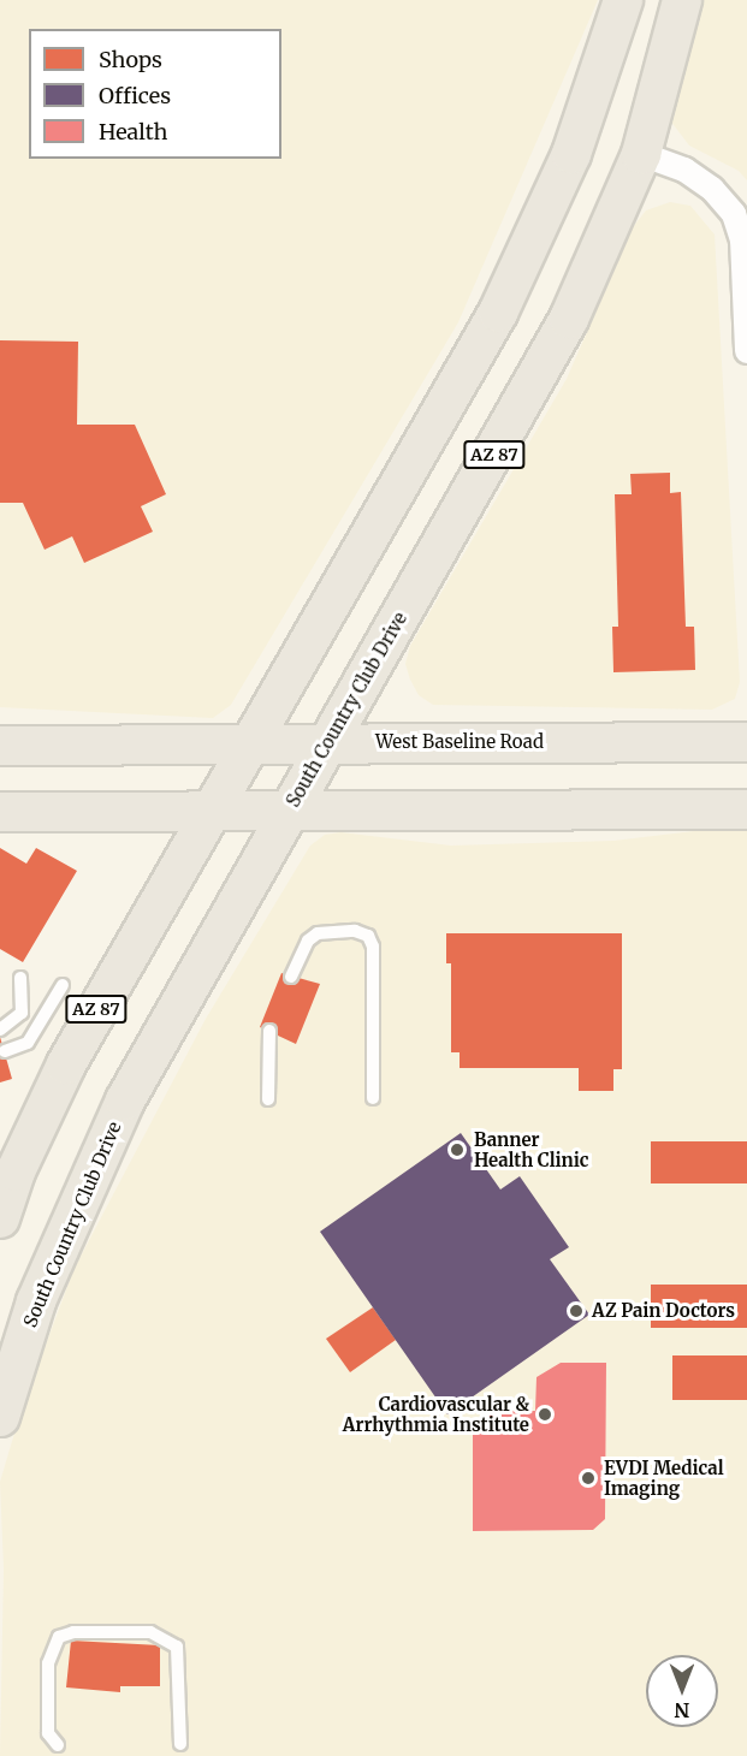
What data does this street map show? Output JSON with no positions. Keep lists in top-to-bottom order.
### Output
{
  "streets": {
    "main road": ["AZ 87", "South Country Club Drive", "West Baseline Road"]
  },
  "crossings": [
    ["AZ 87", "West Baseline Road"],
    ["South Country Club Drive", "West Baseline Road"]
  ],
  "places": [
    "Banner Health Clinic",
    "AZ Pain Doctors",
    "Cardiovascular & Arrhythmia Institute",
    "EVDI Medical Imaging"
  ],
  "legend": ["Shops", "Offices", "Health"],
  "north": "bottom"
}
